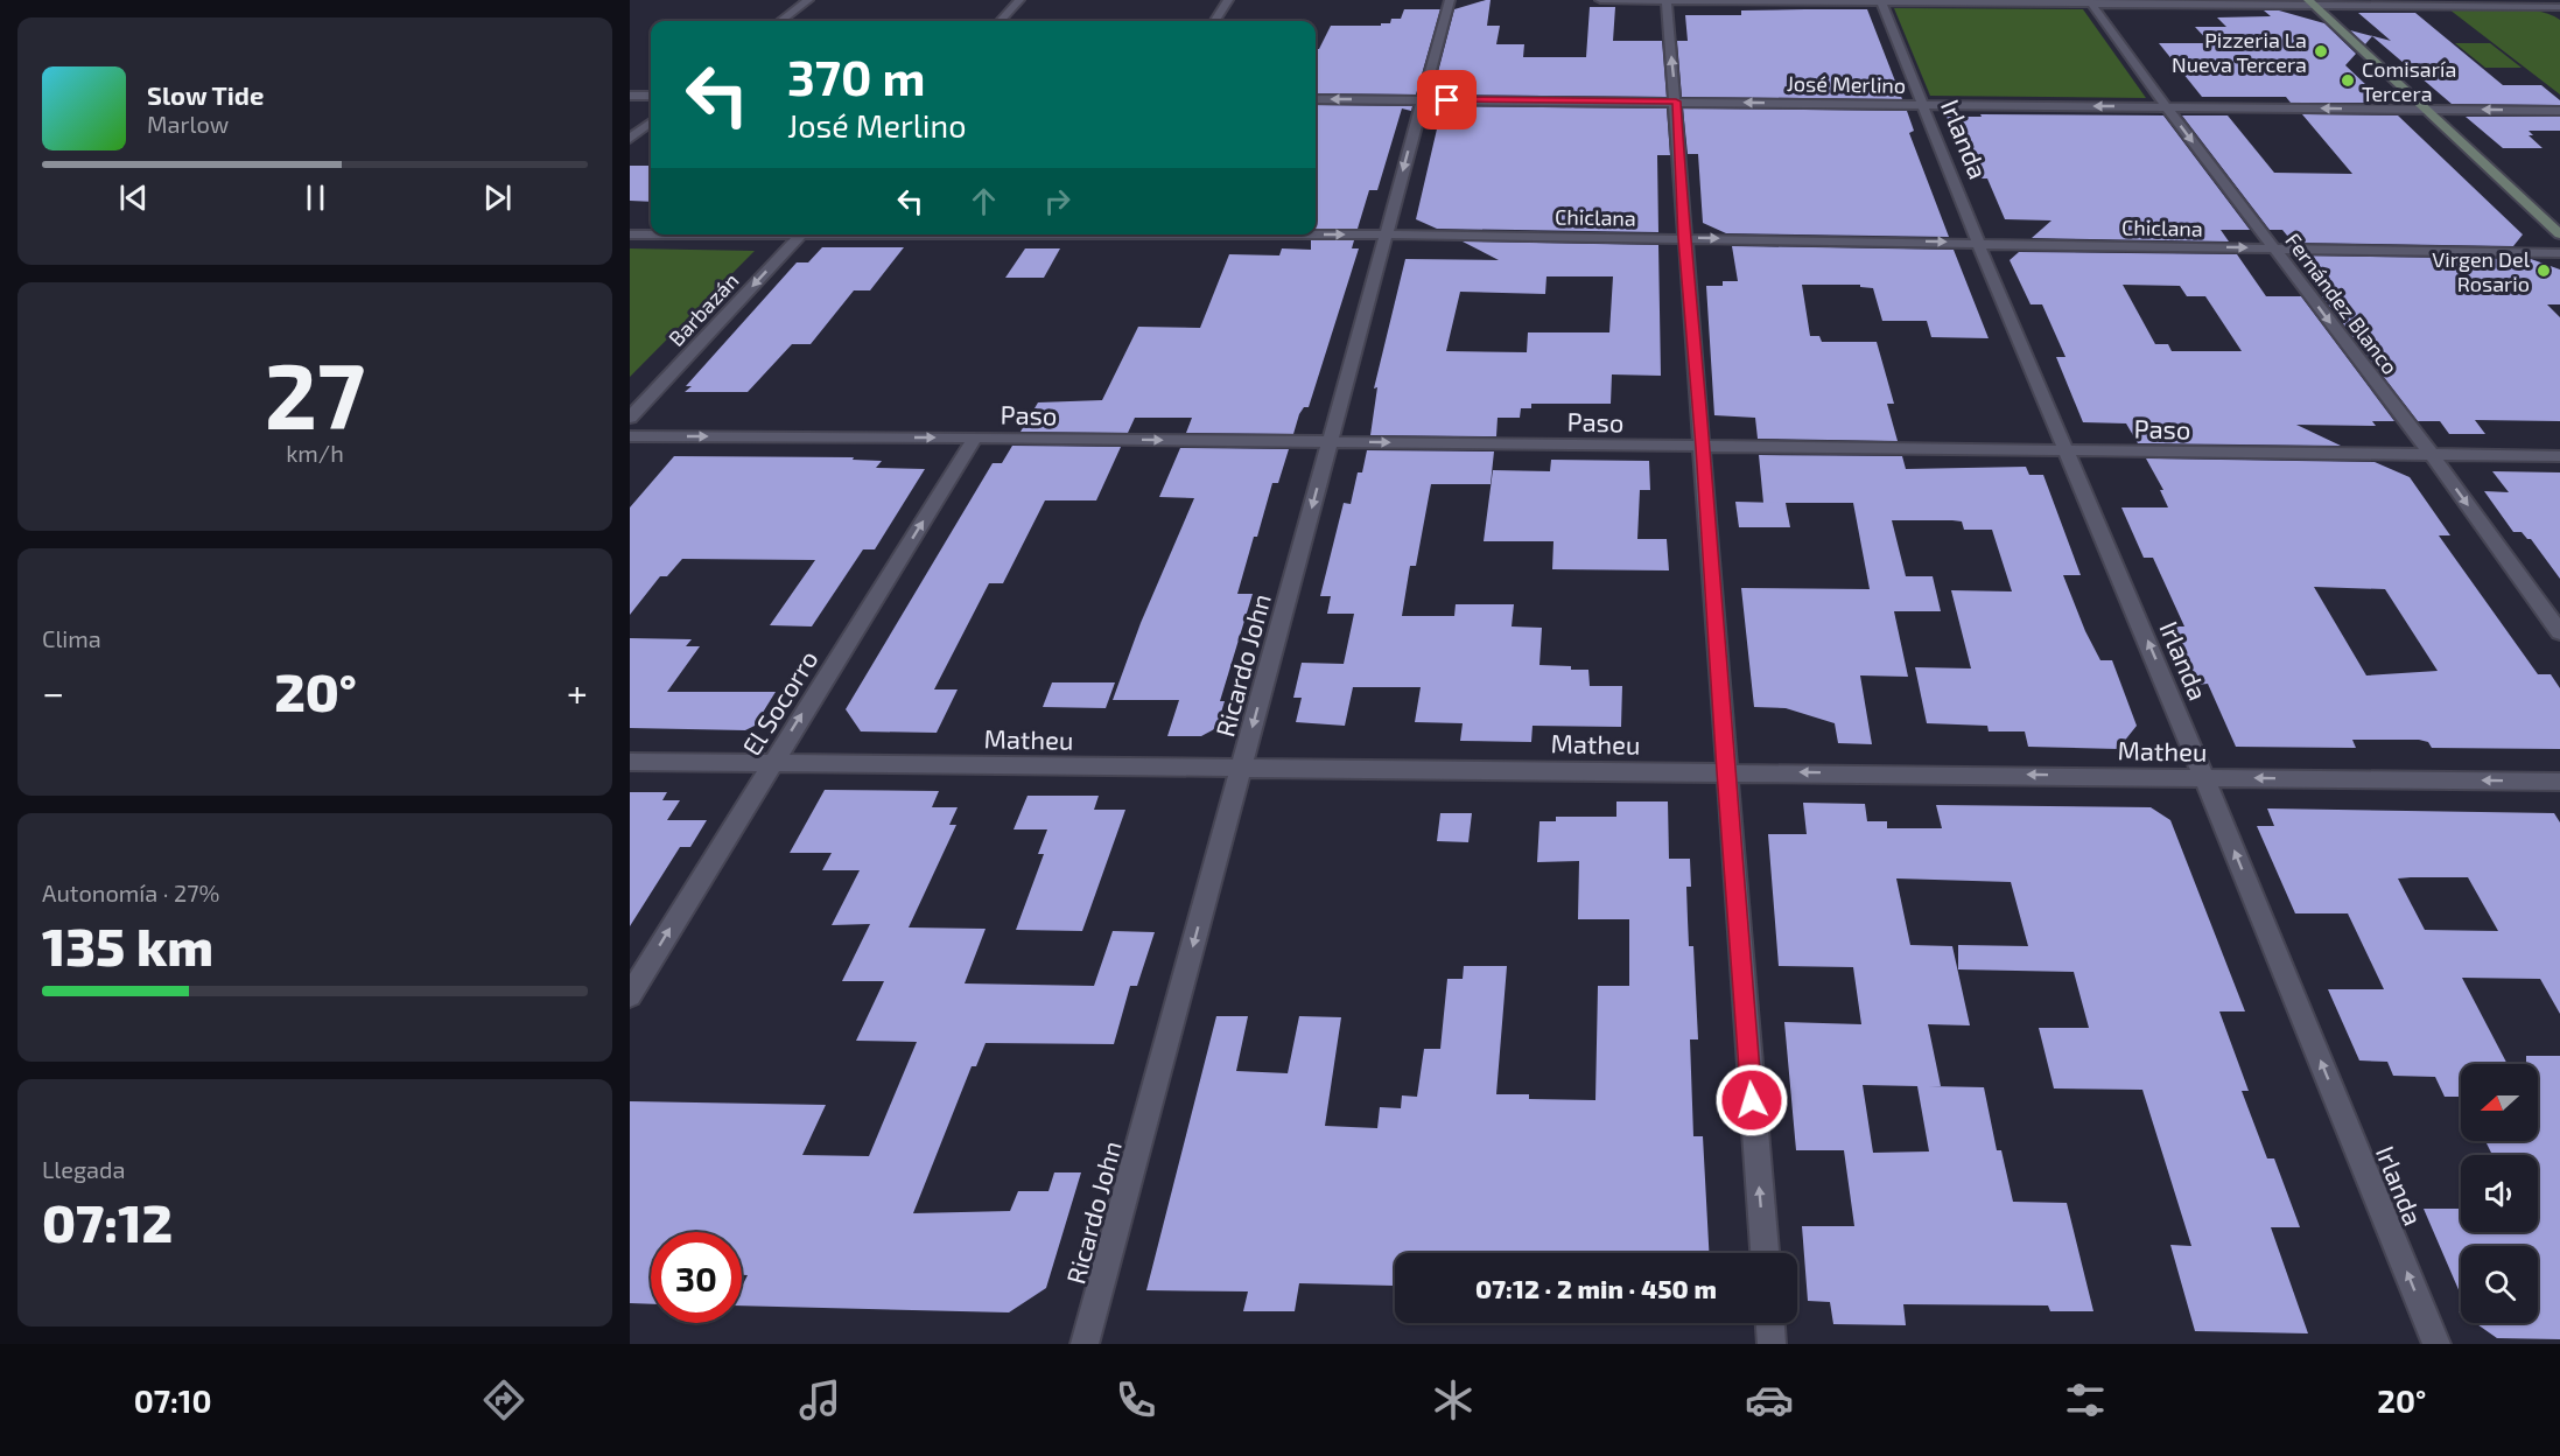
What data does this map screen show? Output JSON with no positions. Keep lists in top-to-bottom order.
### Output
{
  "streets": {
    "street": [
      "José Merlino",
      "Irlanda",
      "Chiclana",
      "Fernández Blanco",
      "Barbazán",
      "Paso",
      "Ricardo John",
      "El Socorro",
      "Matheu"
    ]
  },
  "crossings": [
    ["José Merlino", "Irlanda"],
    ["José Merlino", "Fernández Blanco"],
    ["José Merlino", "Ricardo John"],
    ["Irlanda", "Chiclana"],
    ["Irlanda", "Paso"],
    ["Irlanda", "Matheu"],
    ["Chiclana", "Fernández Blanco"],
    ["Chiclana", "Ricardo John"],
    ["Fernández Blanco", "Paso"],
    ["Paso", "Ricardo John"],
    ["Paso", "El Socorro"],
    ["Ricardo John", "Matheu"],
    ["El Socorro", "Matheu"]
  ],
  "one_way": [
    "Irlanda",
    "Chiclana",
    "Fernández Blanco",
    "Barbazán",
    "Paso",
    "Ricardo John",
    "El Socorro",
    "Matheu"
  ],
  "places": ["Pizzeria La Nueva Tercera", "Comisaría Tercera", "Virgen Del Rosario"],
  "north": "left",
  "page": {
    "turn": ["370 m", "José Merlino"],
    "song": ["Slow Tide", "Marlow"],
    "tile": [
      ["27", "km/h"],
      "Clima",
      ["Autonomía · 27%", "135 km"],
      ["Llegada", "07:12"]
    ],
    "heat": ["−", "20°", "+"],
    "limit": "30",
    "trip": "07:12 · 2 min · 450 m",
    "tabs": ["07:10", "20°"]
  }
}
